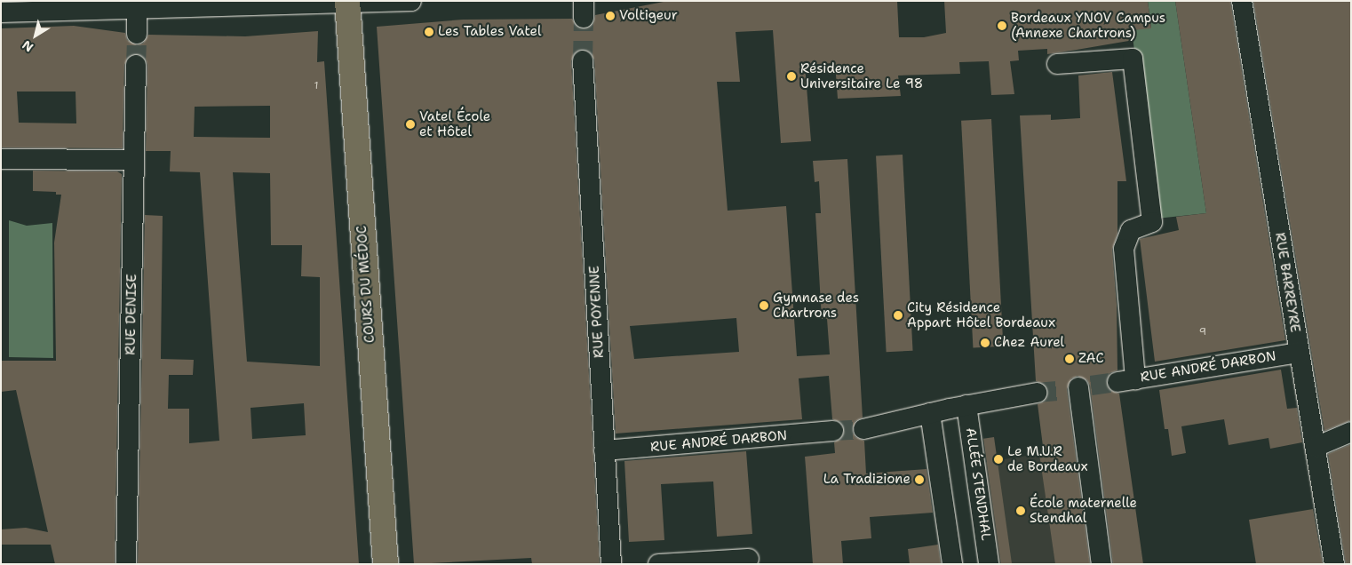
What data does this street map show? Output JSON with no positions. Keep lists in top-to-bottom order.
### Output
{
  "streets": {
    "main road": ["COURS DU MÉDOC"],
    "street": [
      "RUE BARREYRE",
      "RUE POYENNE",
      "RUE DENISE",
      "RUE ANDRÉ DARBON",
      "ALLÉE STENDHAL"
    ]
  },
  "crossings": [
    ["RUE BARREYRE", "RUE ANDRÉ DARBON"],
    ["RUE POYENNE", "RUE ANDRÉ DARBON"]
  ],
  "places": [
    "Voltigeur",
    "Bordeaux YNOV Campus (Annexe Chartrons)",
    "Les Tables Vatel",
    "Résidence Universitaire Le 98",
    "Vatel École et Hôtel",
    "Gymnase des Chartrons",
    "City Résidence Appart Hôtel Bordeaux",
    "Chez Aurel",
    "ZAC",
    "Le M.U.R de Bordeaux",
    "La Tradizione",
    "École maternelle Stendhal"
  ],
  "house_numbers": ["1", "9"],
  "north": "bottom left"
}
